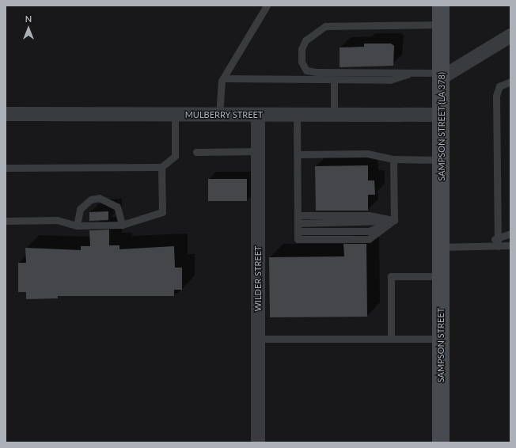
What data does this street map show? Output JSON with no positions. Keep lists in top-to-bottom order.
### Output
{
  "streets": {
    "main road": ["SAMPSON STREET (LA 378)", "SAMPSON STREET"],
    "street": ["MULBERRY STREET", "WILDER STREET"]
  },
  "crossings": [
    ["MULBERRY STREET", "SAMPSON STREET (LA 378)"],
    ["MULBERRY STREET", "WILDER STREET"],
    ["SAMPSON STREET (LA 378)", "SAMPSON STREET"]
  ],
  "north": "top"
}
